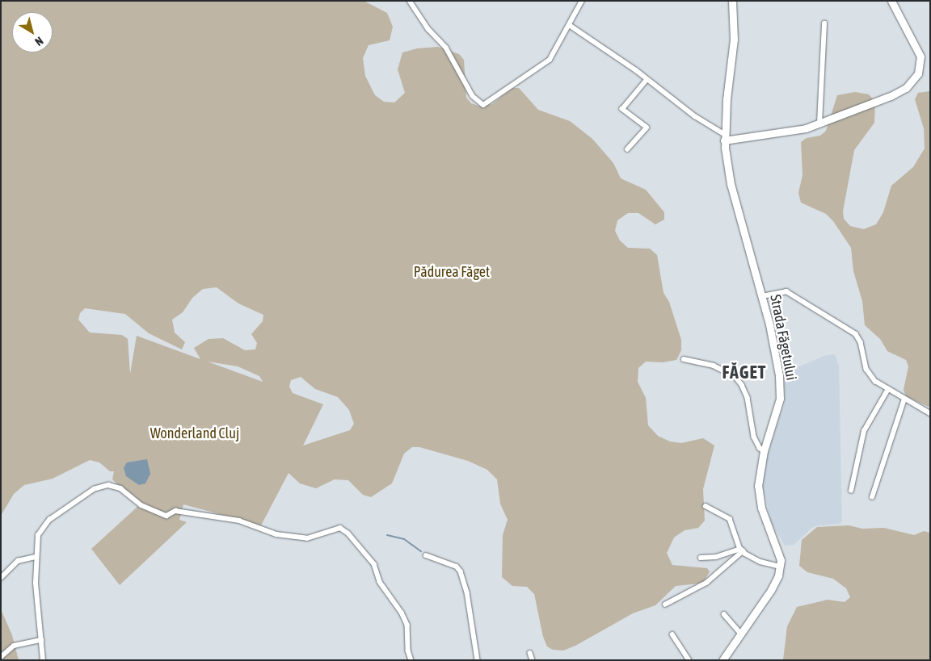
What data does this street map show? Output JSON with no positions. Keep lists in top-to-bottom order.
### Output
{
  "streets": {
    "main road": ["Strada Făgetului"]
  },
  "districts": ["FĂGET"],
  "parks": ["Pădurea Făget", "Wonderland Cluj"],
  "north": "bottom right"
}
